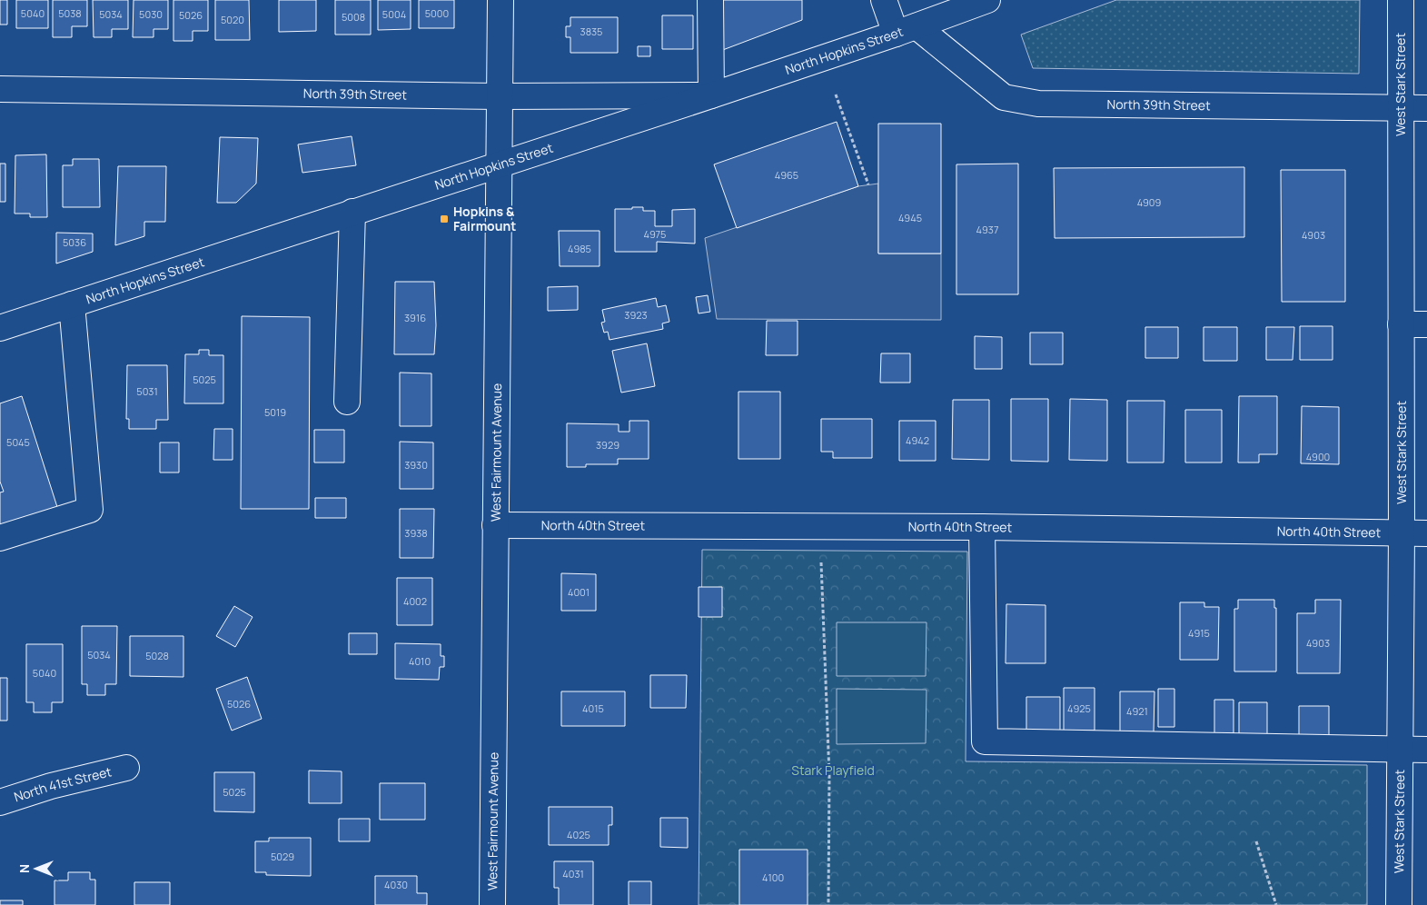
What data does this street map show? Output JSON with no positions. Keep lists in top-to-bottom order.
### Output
{
  "streets": {
    "street": [
      "North Hopkins Street",
      "West Stark Street",
      "North 39th Street",
      "West Fairmount Avenue",
      "North 40th Street",
      "North 41st Street"
    ]
  },
  "crossings": [
    ["North Hopkins Street", "North 39th Street"],
    ["North Hopkins Street", "West Fairmount Avenue"],
    ["West Stark Street", "North 39th Street"],
    ["West Stark Street", "North 40th Street"],
    ["North 39th Street", "West Fairmount Avenue"],
    ["West Fairmount Avenue", "North 40th Street"]
  ],
  "parks": ["Stark Playfield"],
  "places": {
    "transit": ["Hopkins & Fairmount"]
  },
  "house_numbers": [
    "5040",
    "5038",
    "5000",
    "5034",
    "5030",
    "5004",
    "5026",
    "5008",
    "5020",
    "3835",
    "4965",
    "4909",
    "4945",
    "4937",
    "4975",
    "4903",
    "5036",
    "4985",
    "3923",
    "3916",
    "5025",
    "5031",
    "5019",
    "4942",
    "5045",
    "3929",
    "4900",
    "3930",
    "3938",
    "4001",
    "4002",
    "4915",
    "4903",
    "5034",
    "5028",
    "4010",
    "5040",
    "5026",
    "4015",
    "4925",
    "4921",
    "5025",
    "4025",
    "5029",
    "4031",
    "4100",
    "4030"
  ],
  "north": "left"
}
